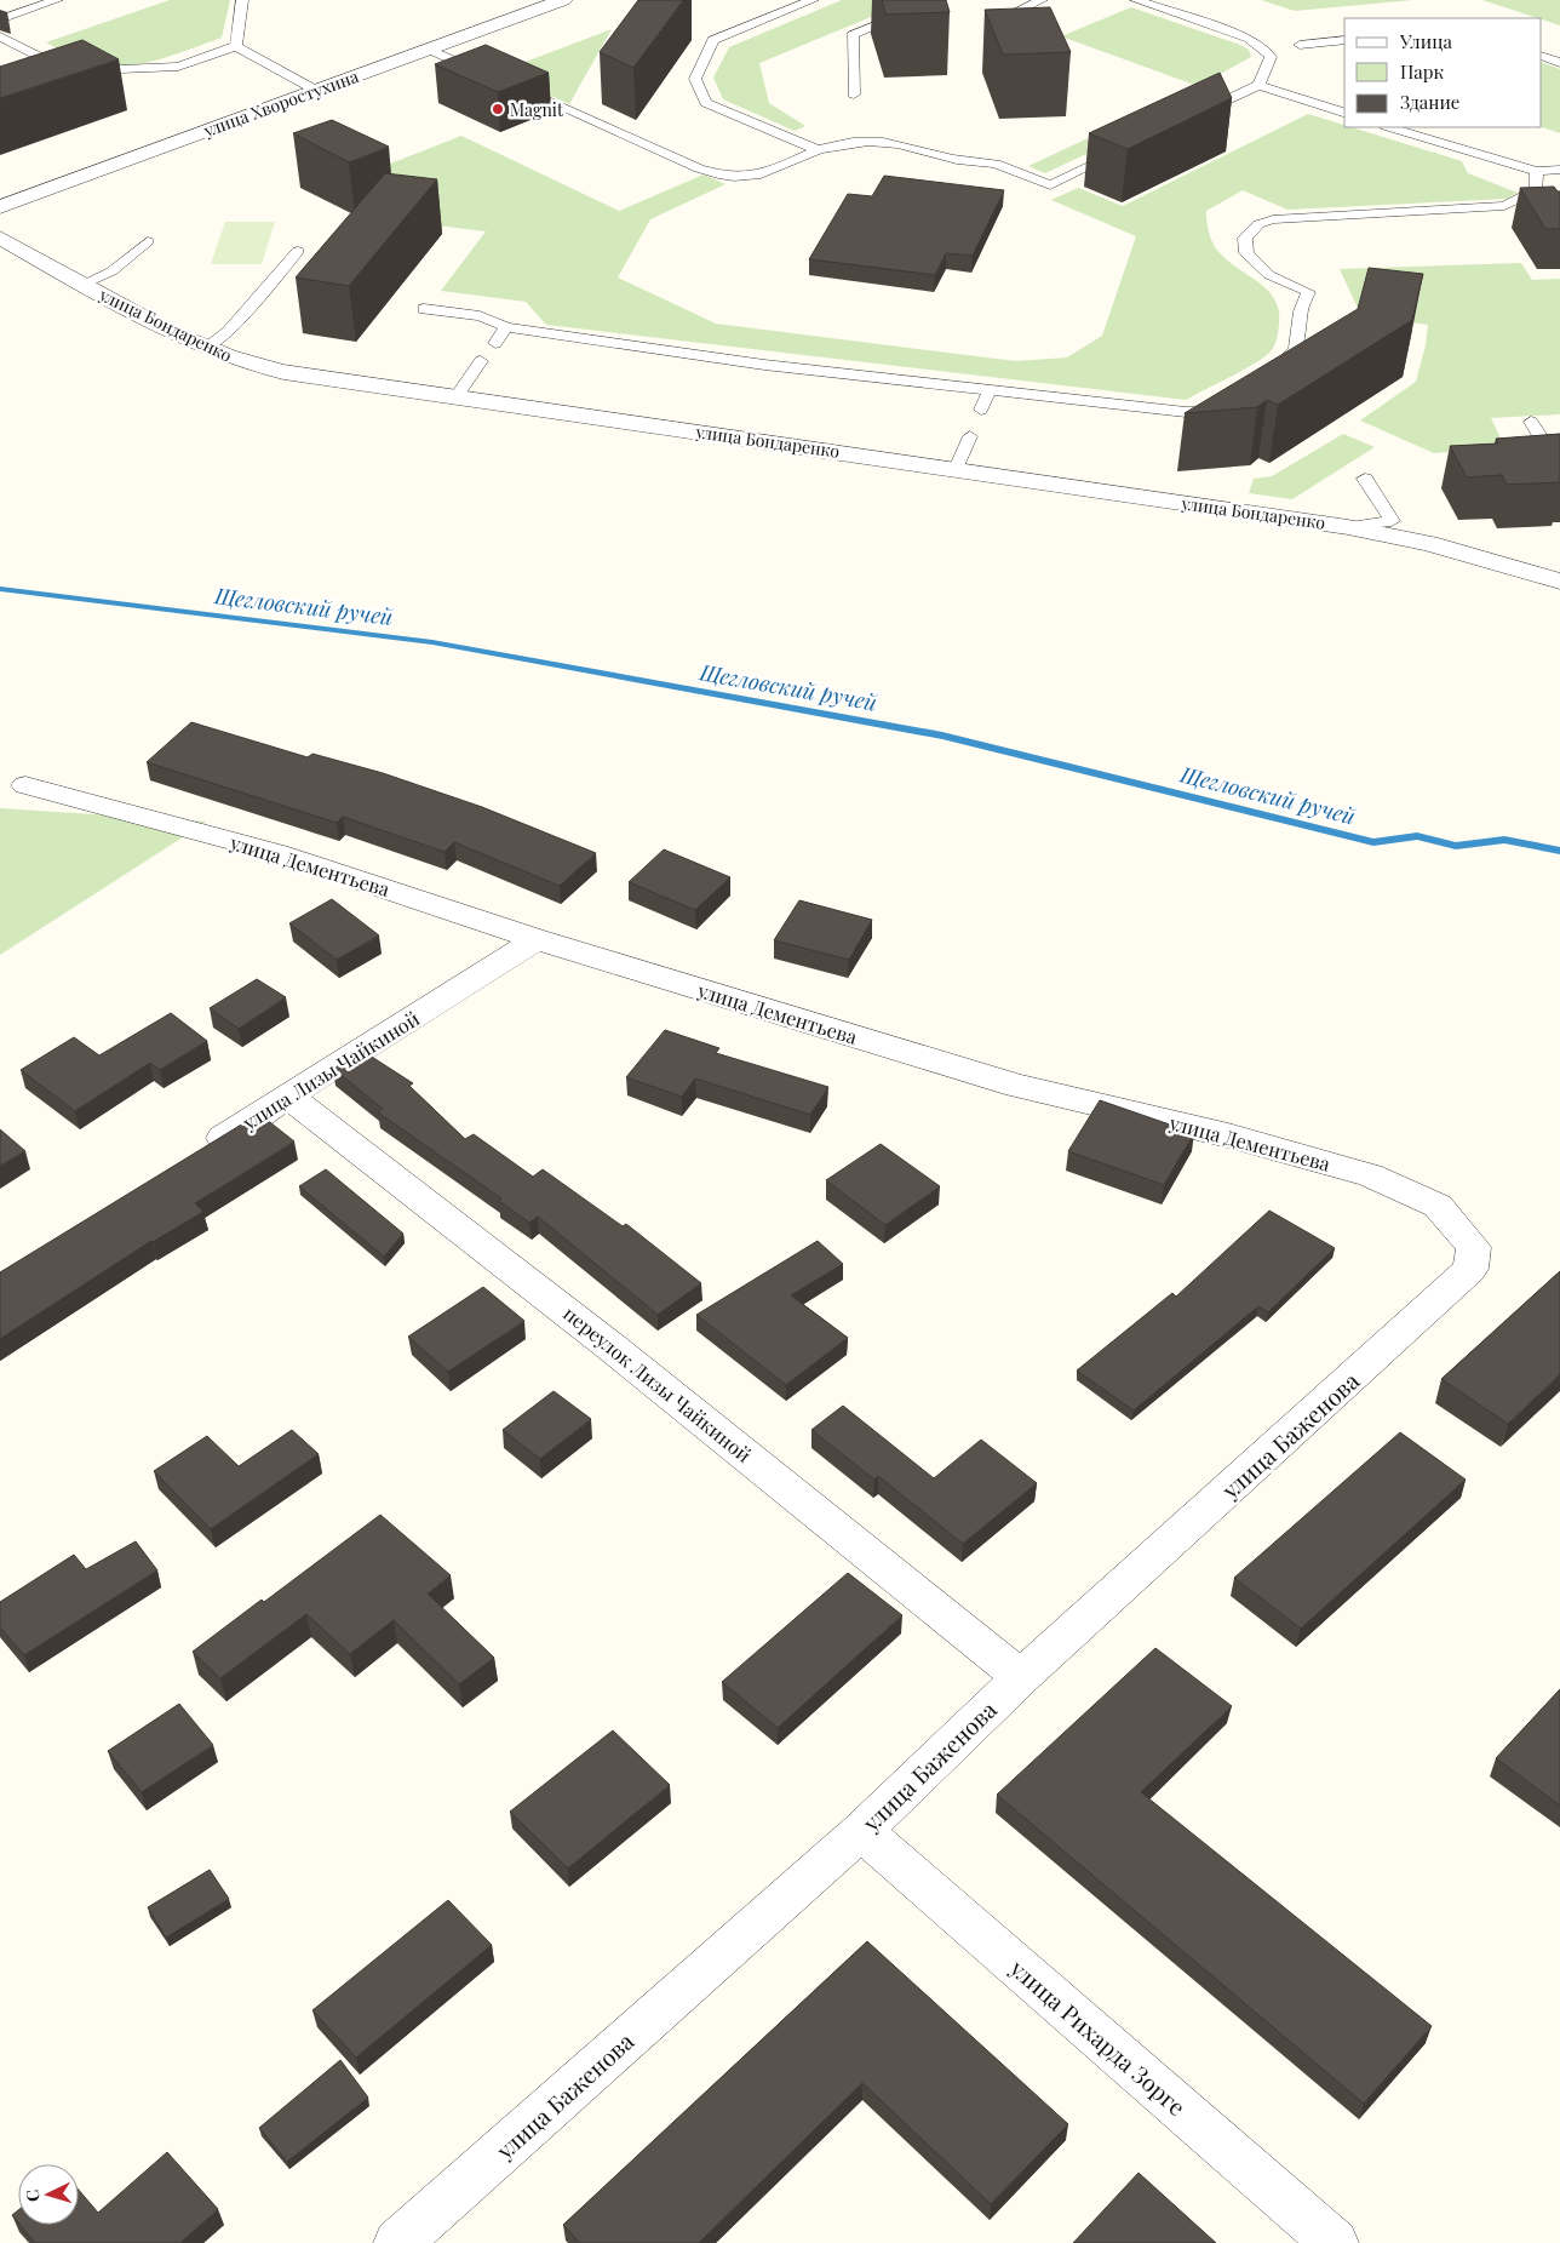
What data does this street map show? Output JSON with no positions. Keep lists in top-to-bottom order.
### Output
{
  "streets": {
    "street": [
      "улица Хворостухина",
      "улица Бондаренко",
      "улица Дементьева",
      "улица Лизы Чайкиной",
      "переулок Лизы Чайкиной",
      "улица Баженова",
      "улица Рихарда Зорге"
    ]
  },
  "crossings": [
    ["улица Дементьева", "улица Лизы Чайкиной"],
    ["улица Дементьева", "улица Баженова"],
    ["улица Лизы Чайкиной", "переулок Лизы Чайкиной"],
    ["переулок Лизы Чайкиной", "улица Баженова"],
    ["улица Баженова", "улица Рихарда Зорге"]
  ],
  "water": ["Щегловский ручей"],
  "places": ["Magnit"],
  "legend": ["Улица", "Парк", "Здание"],
  "north": "left"
}
